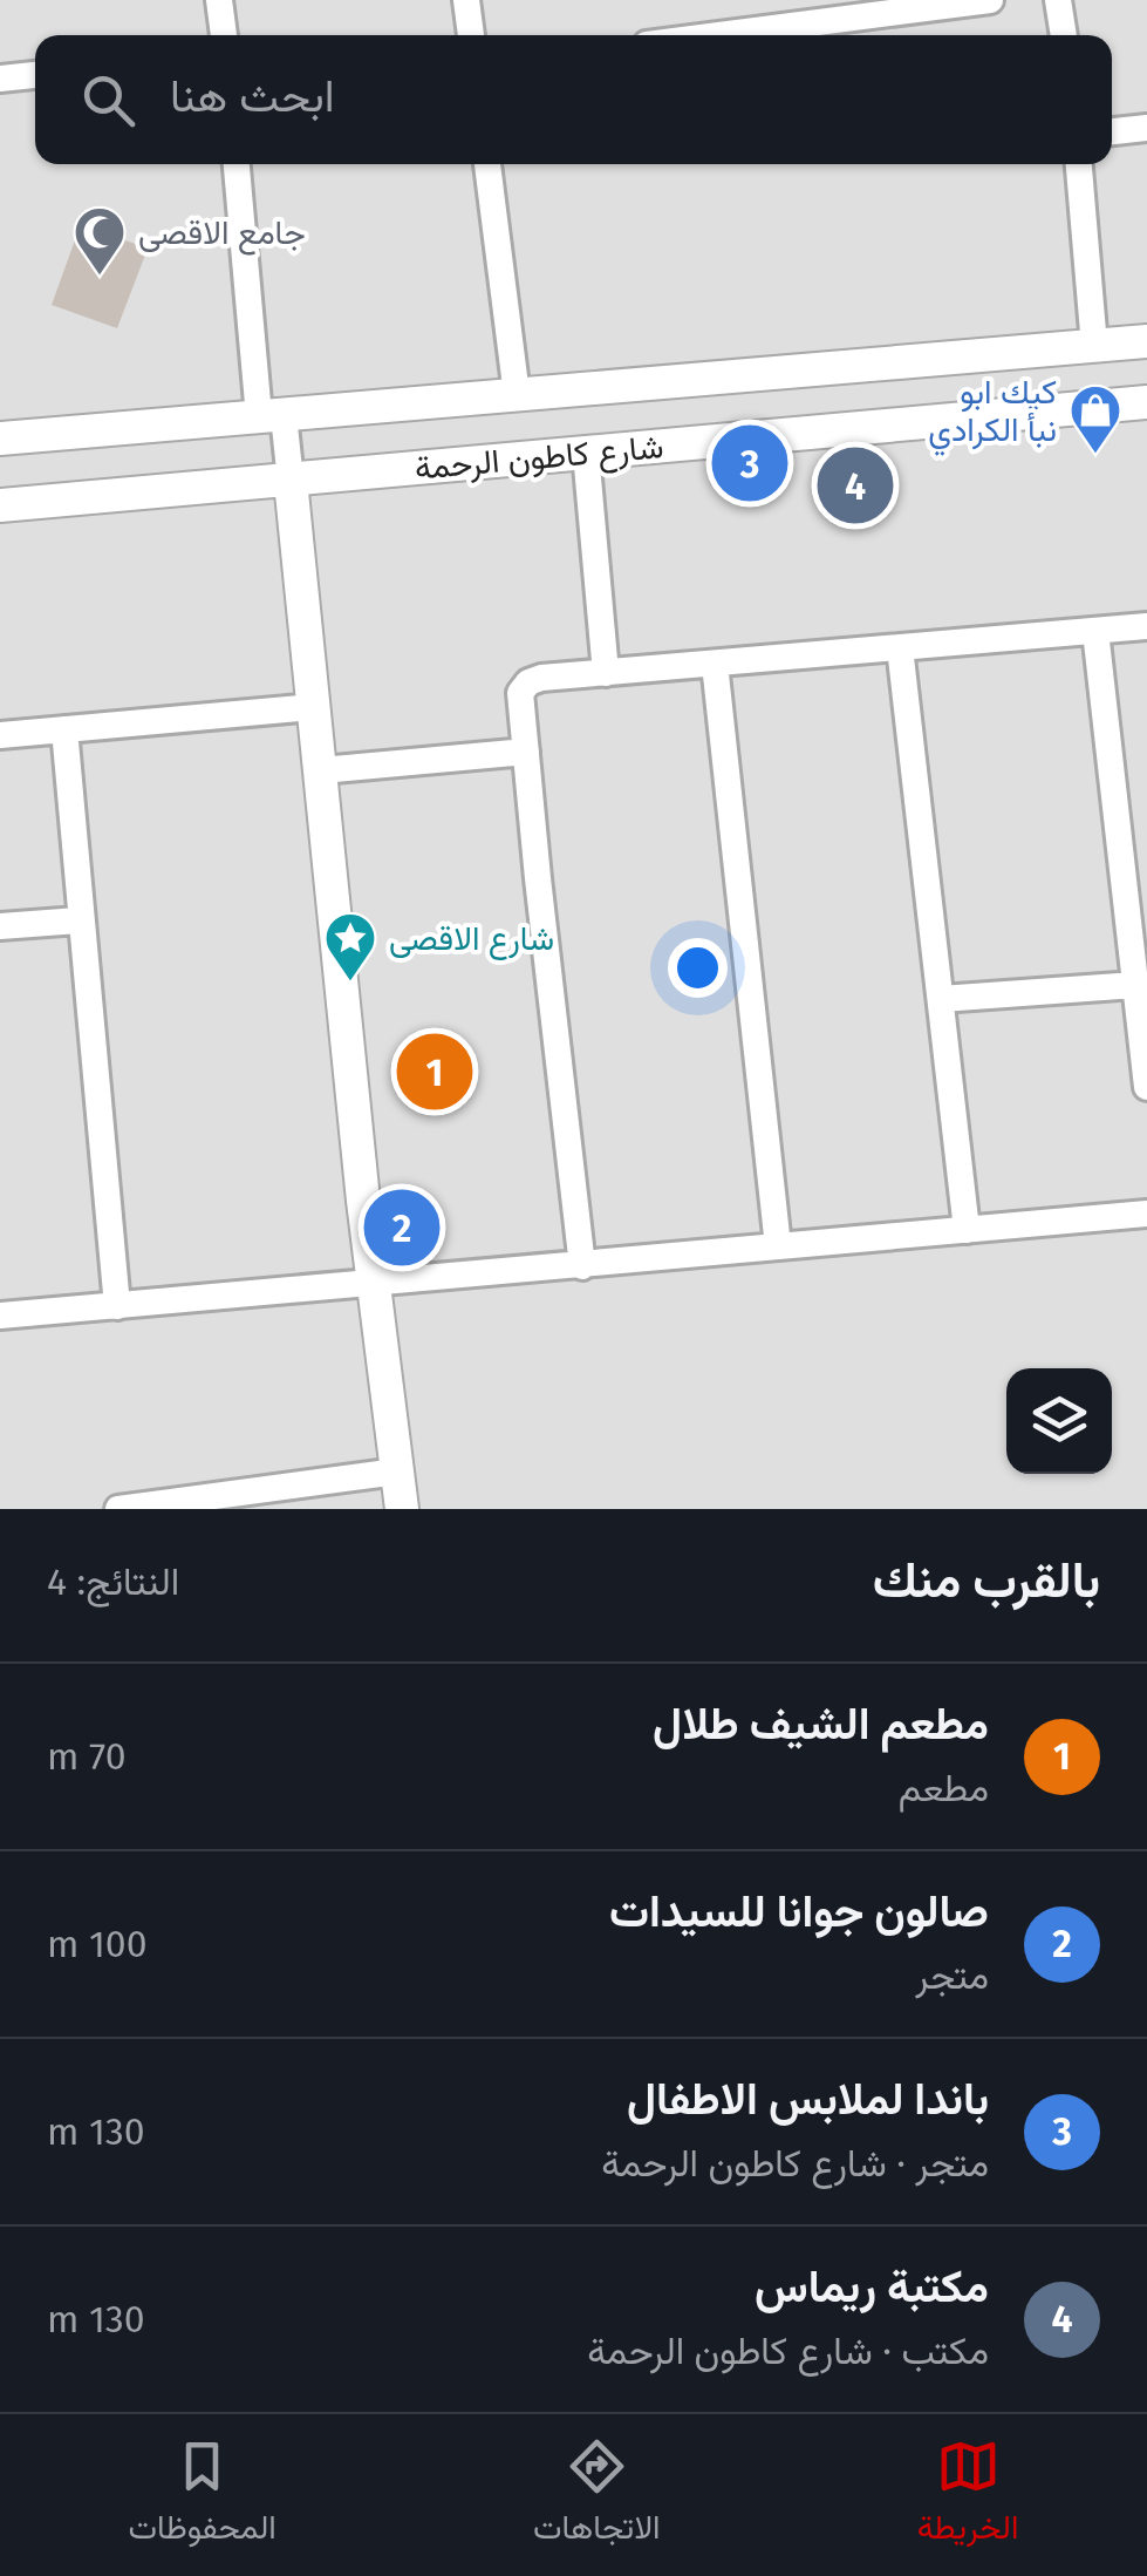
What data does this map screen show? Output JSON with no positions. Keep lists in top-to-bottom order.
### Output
{
  "streets": {
    "street": ["شارع كاطون الرحمة"]
  },
  "places": {
    "mosque": ["جامع الاقصى"],
    "shop": ["كيك ابو نبأ الكرادي"],
    "place": ["شارع الاقصى"]
  },
  "page": {
    "search": "ابحث هنا",
    "pins": [
      "3",
      "4",
      "1",
      "2"
    ],
    "heading": ["بالقرب منك", "النتائج: 4"],
    "list": [
      {
        "mark": "1",
        "name": "مطعم الشيف طلال",
        "note": "مطعم",
        "value": "70 m"
      },
      {
        "mark": "2",
        "name": "صالون جوانا للسيدات",
        "note": "متجر",
        "value": "100 m"
      },
      {
        "mark": "3",
        "name": "باندا لملابس الاطفال",
        "note": "متجر · شارع كاطون الرحمة",
        "value": "130 m"
      },
      {
        "mark": "4",
        "name": "مكتبة ريماس",
        "note": "مكتب · شارع كاطون الرحمة",
        "value": "130 m"
      }
    ],
    "nav": ["الخريطة", "الاتجاهات", "المحفوظات"]
  }
}
